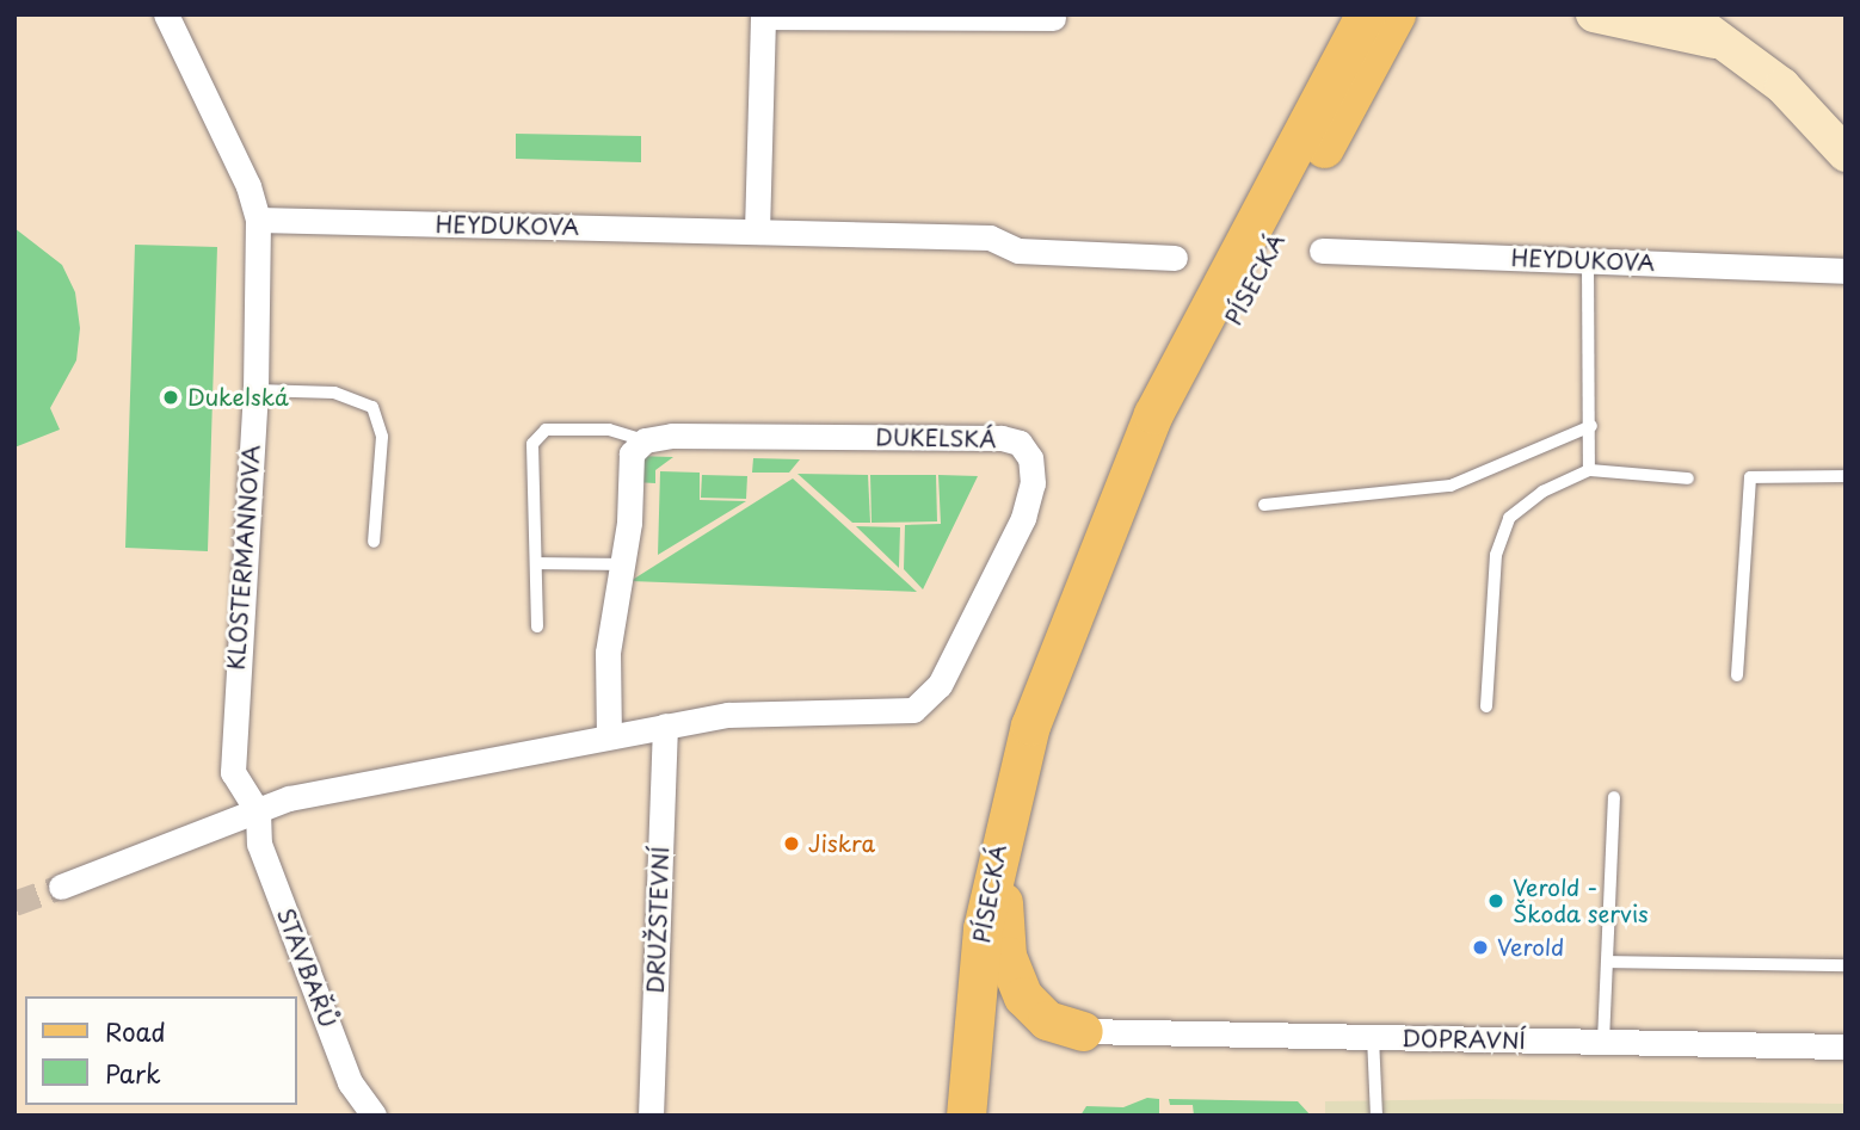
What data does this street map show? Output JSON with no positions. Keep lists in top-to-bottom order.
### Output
{
  "streets": {
    "main road": ["PÍSECKÁ"],
    "street": [
      "HEYDUKOVA",
      "DUKELSKÁ",
      "KLOSTERMANNOVA",
      "DRUŽSTEVNÍ",
      "STAVBAŘŮ",
      "DOPRAVNÍ"
    ]
  },
  "crossings": [
    ["HEYDUKOVA", "KLOSTERMANNOVA"],
    ["DUKELSKÁ", "KLOSTERMANNOVA"],
    ["DUKELSKÁ", "DRUŽSTEVNÍ"],
    ["DUKELSKÁ", "STAVBAŘŮ"],
    ["KLOSTERMANNOVA", "STAVBAŘŮ"]
  ],
  "places": [
    "Dukelská",
    "Jiskra",
    "Verold - Škoda servis",
    "Verold"
  ],
  "legend": ["Road", "Park"]
}
